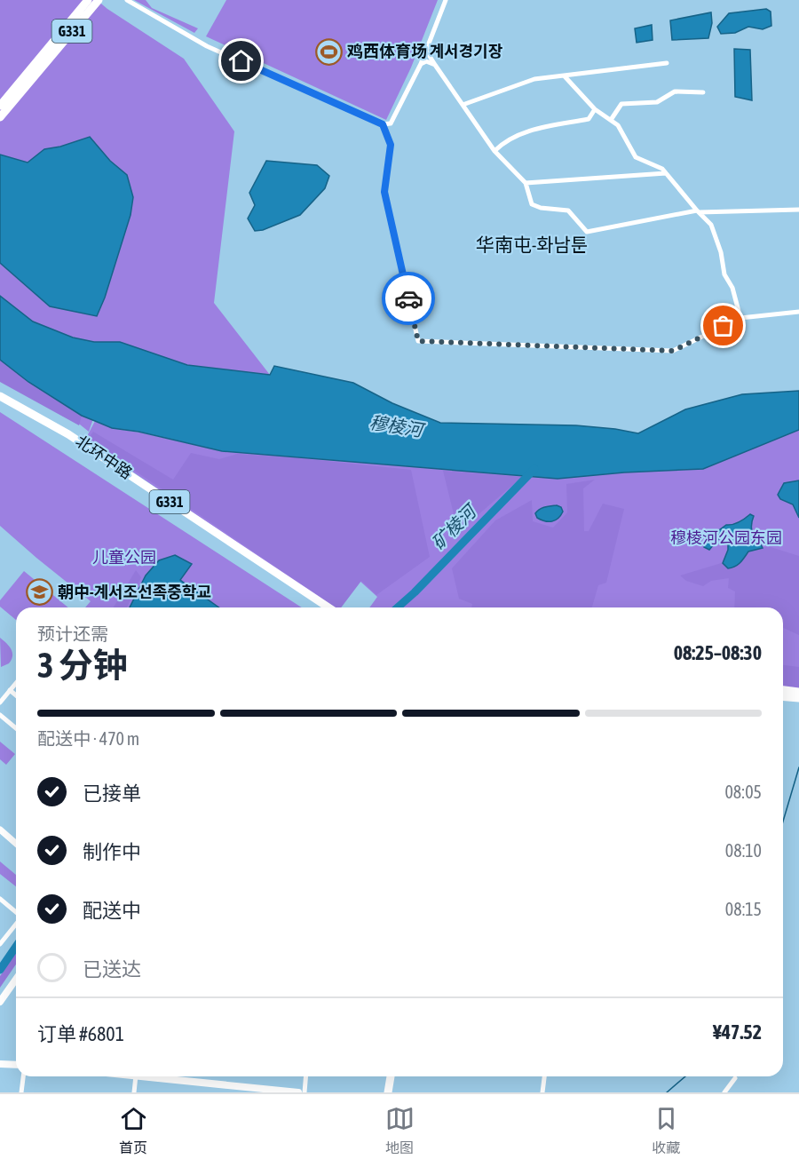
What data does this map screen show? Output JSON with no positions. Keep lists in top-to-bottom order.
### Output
{
  "streets": {
    "highway": ["G331", "北环中路"]
  },
  "districts": ["华南屯-화남툰"],
  "water": ["穆棱河", "矿棱河"],
  "parks": ["穆棱河公园东园", "儿童公园"],
  "places": {
    "sports": ["鸡西体育场 계서경기장"],
    "school or university": ["朝中-계서조선족중학교"]
  },
  "page": {
    "heading": ["3 分钟", "预计还需", "08:25–08:30"],
    "panel": ["订单 #6801", "¥47.52"],
    "bar": "配送中 · 470 m",
    "list": [
      ["已接单", "08:05"],
      ["制作中", "08:10"],
      ["配送中", "08:15"],
      "已送达"
    ],
    "tabs": ["首页", "地图", "收藏"]
  }
}
